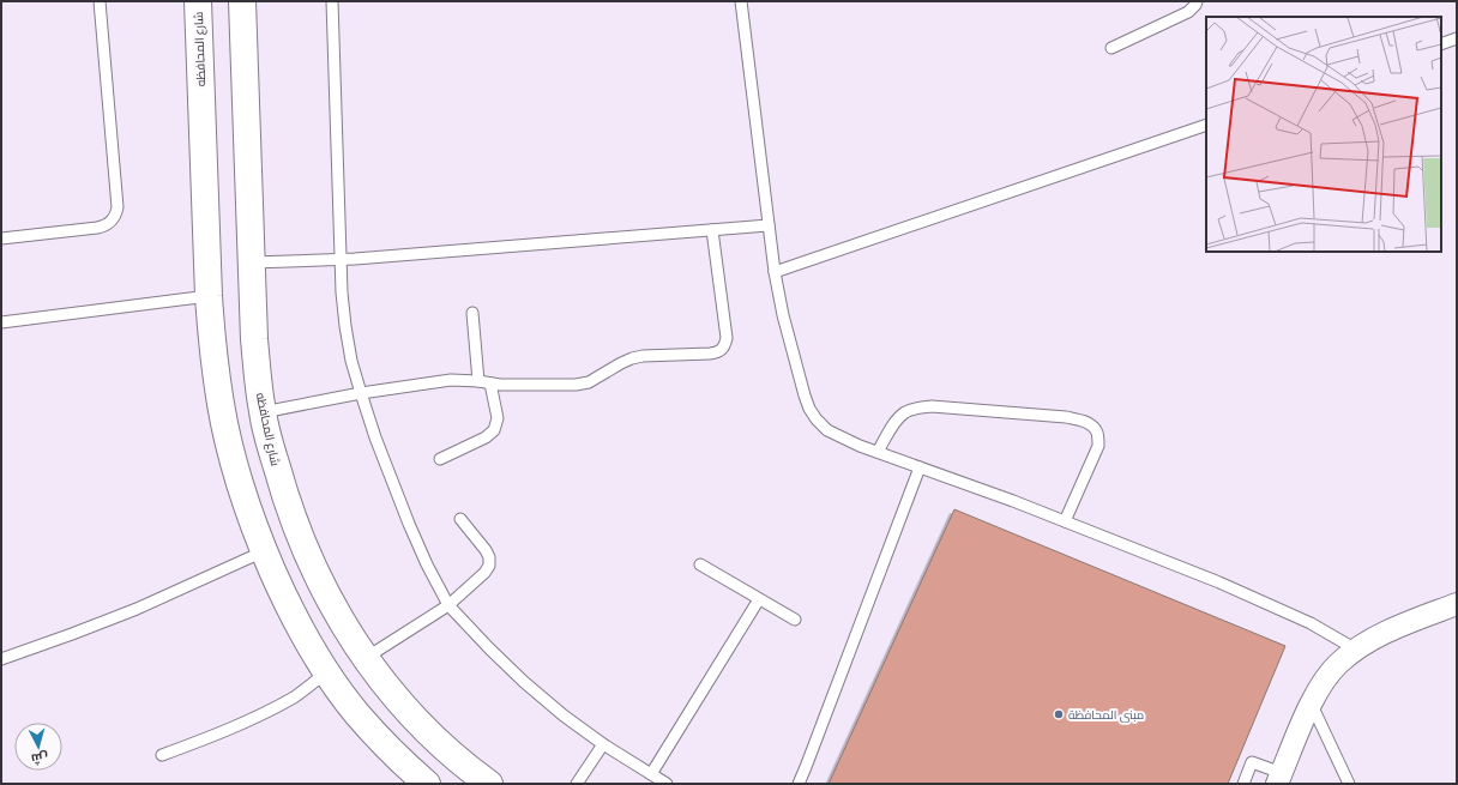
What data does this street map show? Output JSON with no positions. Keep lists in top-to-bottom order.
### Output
{
  "streets": {
    "main road": ["شارع المحافظه"]
  },
  "places": ["مبنى المحافظة"],
  "north": "bottom"
}
